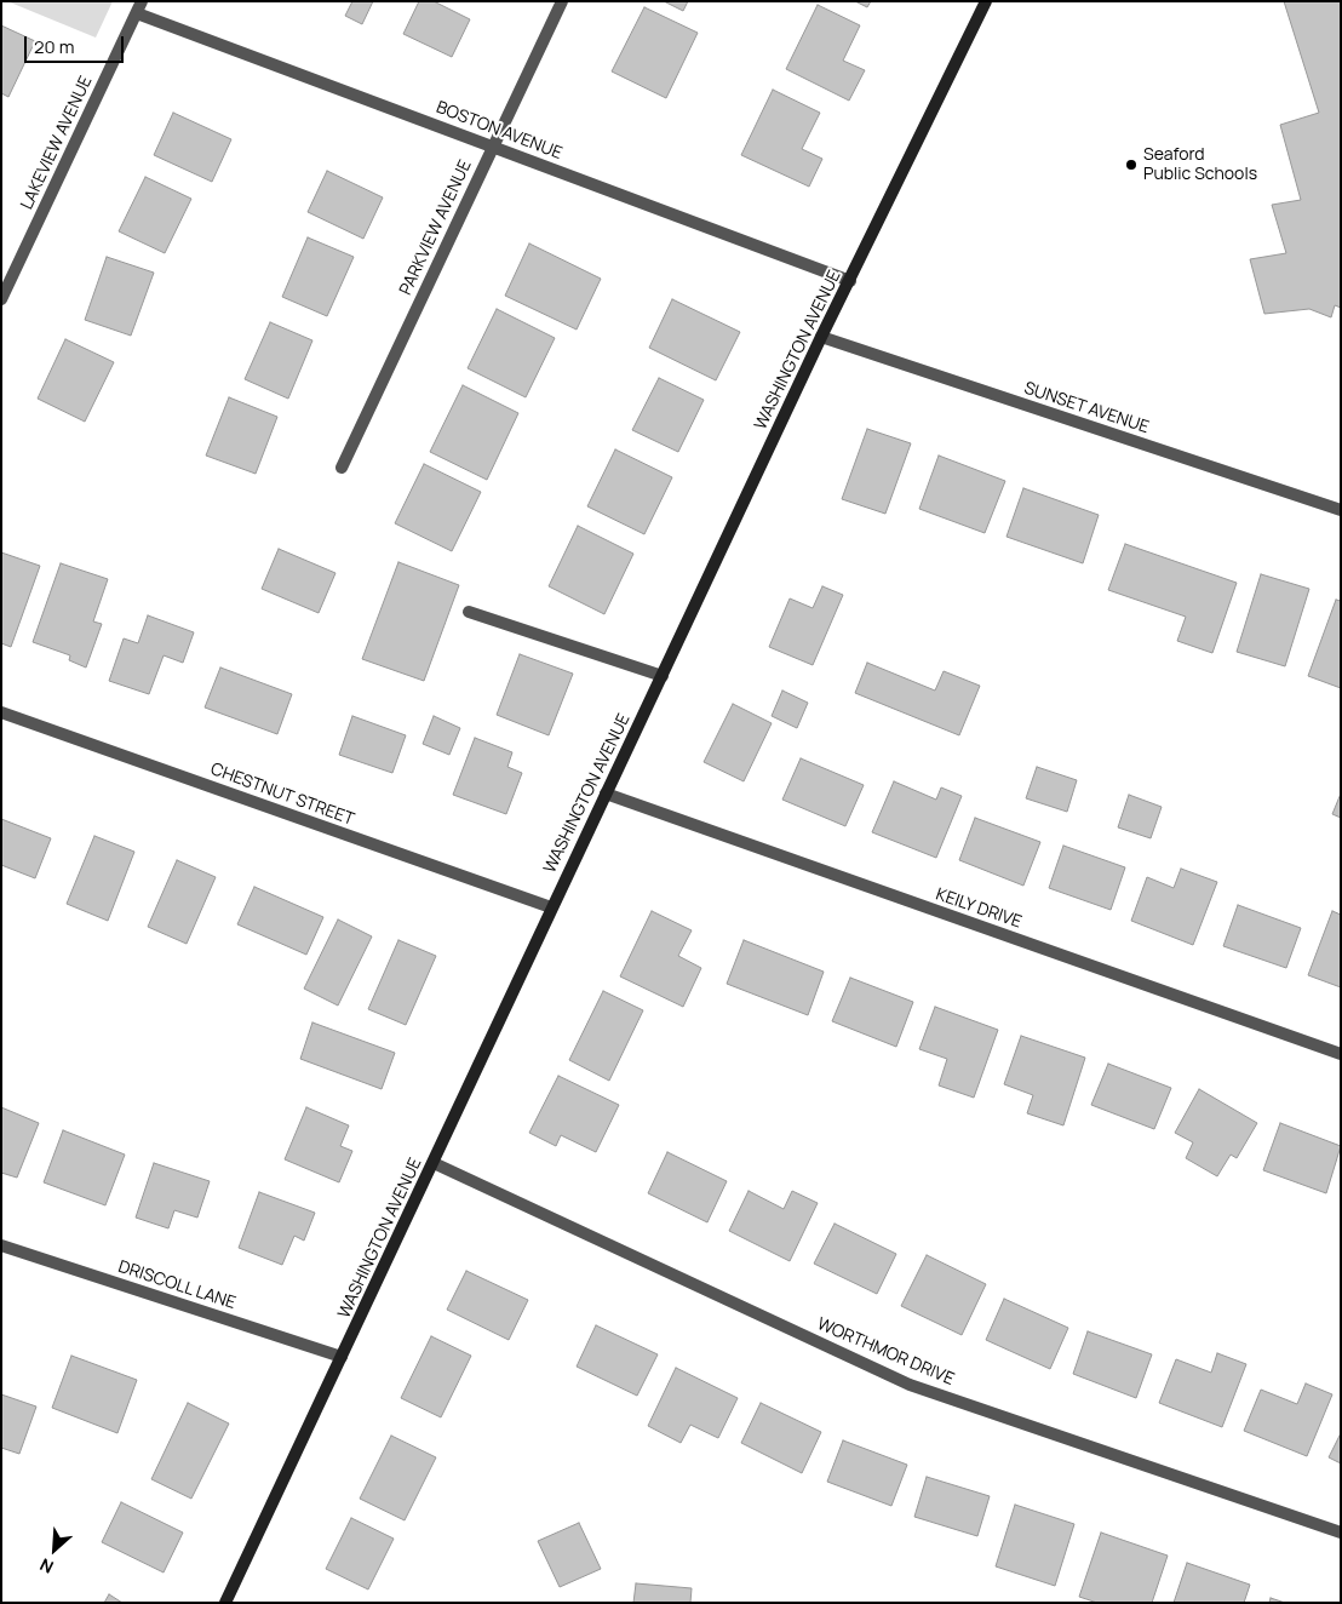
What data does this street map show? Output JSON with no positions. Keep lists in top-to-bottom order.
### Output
{
  "streets": {
    "street": [
      "BOSTON AVENUE",
      "LAKEVIEW AVENUE",
      "PARKVIEW AVENUE",
      "WASHINGTON AVENUE",
      "SUNSET AVENUE",
      "CHESTNUT STREET",
      "KEILY DRIVE",
      "DRISCOLL LANE",
      "WORTHMOR DRIVE"
    ]
  },
  "crossings": [
    ["BOSTON AVENUE", "LAKEVIEW AVENUE"],
    ["BOSTON AVENUE", "PARKVIEW AVENUE"],
    ["BOSTON AVENUE", "WASHINGTON AVENUE"],
    ["WASHINGTON AVENUE", "SUNSET AVENUE"],
    ["WASHINGTON AVENUE", "CHESTNUT STREET"],
    ["WASHINGTON AVENUE", "KEILY DRIVE"],
    ["WASHINGTON AVENUE", "DRISCOLL LANE"],
    ["WASHINGTON AVENUE", "WORTHMOR DRIVE"]
  ],
  "places": ["Seaford Public Schools"],
  "scale_bar": "20 m",
  "north": "bottom left"
}
